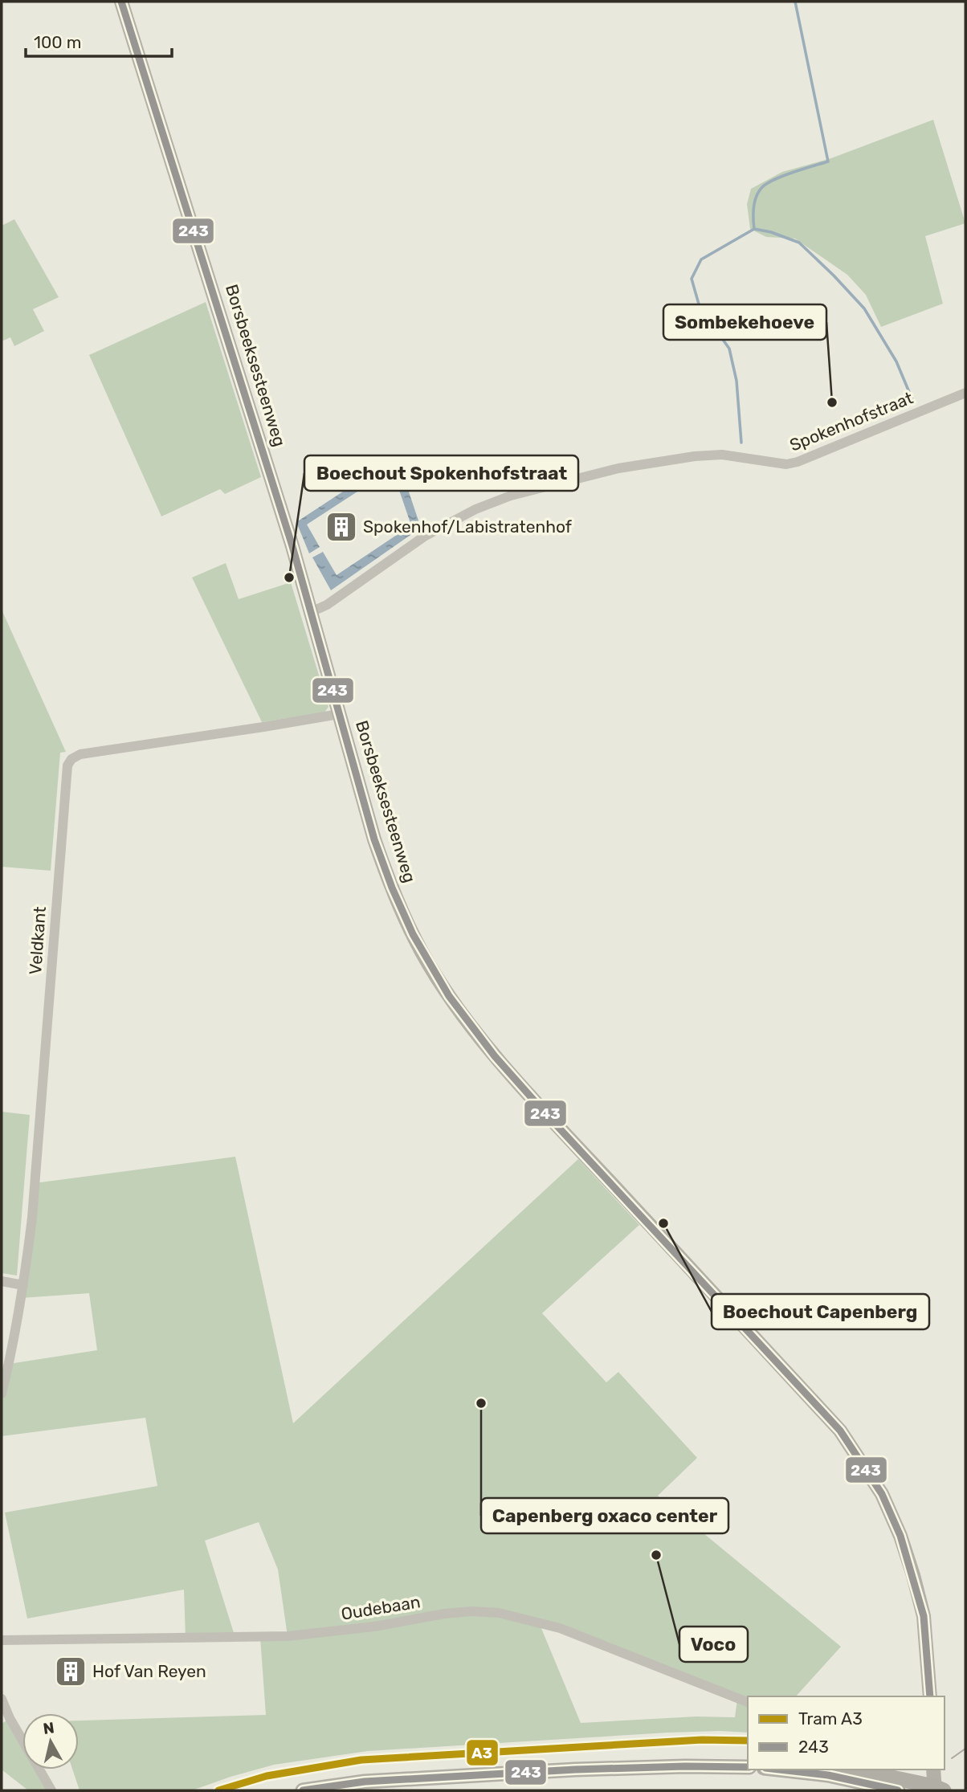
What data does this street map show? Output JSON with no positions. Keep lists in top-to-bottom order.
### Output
{
  "streets": {
    "street": [
      "Borsbeeksesteenweg",
      "Spokenhofstraat",
      "Veldkant",
      "Oudebaan"
    ]
  },
  "crossings": [
    ["Borsbeeksesteenweg", "Spokenhofstraat"],
    ["Borsbeeksesteenweg", "Veldkant"]
  ],
  "places": {
    "other": [
      "Sombekehoeve",
      "Boechout Spokenhofstraat",
      "Boechout Capenberg",
      "Capenberg oxaco center",
      "Voco"
    ],
    "building": ["Spokenhof/Labistratenhof", "Hof Van Reyen"]
  },
  "lines": ["transit line 243", "tram line A3"],
  "legend": ["Tram A3", "243"],
  "scale_bar": "100 m",
  "north": "top"
}
